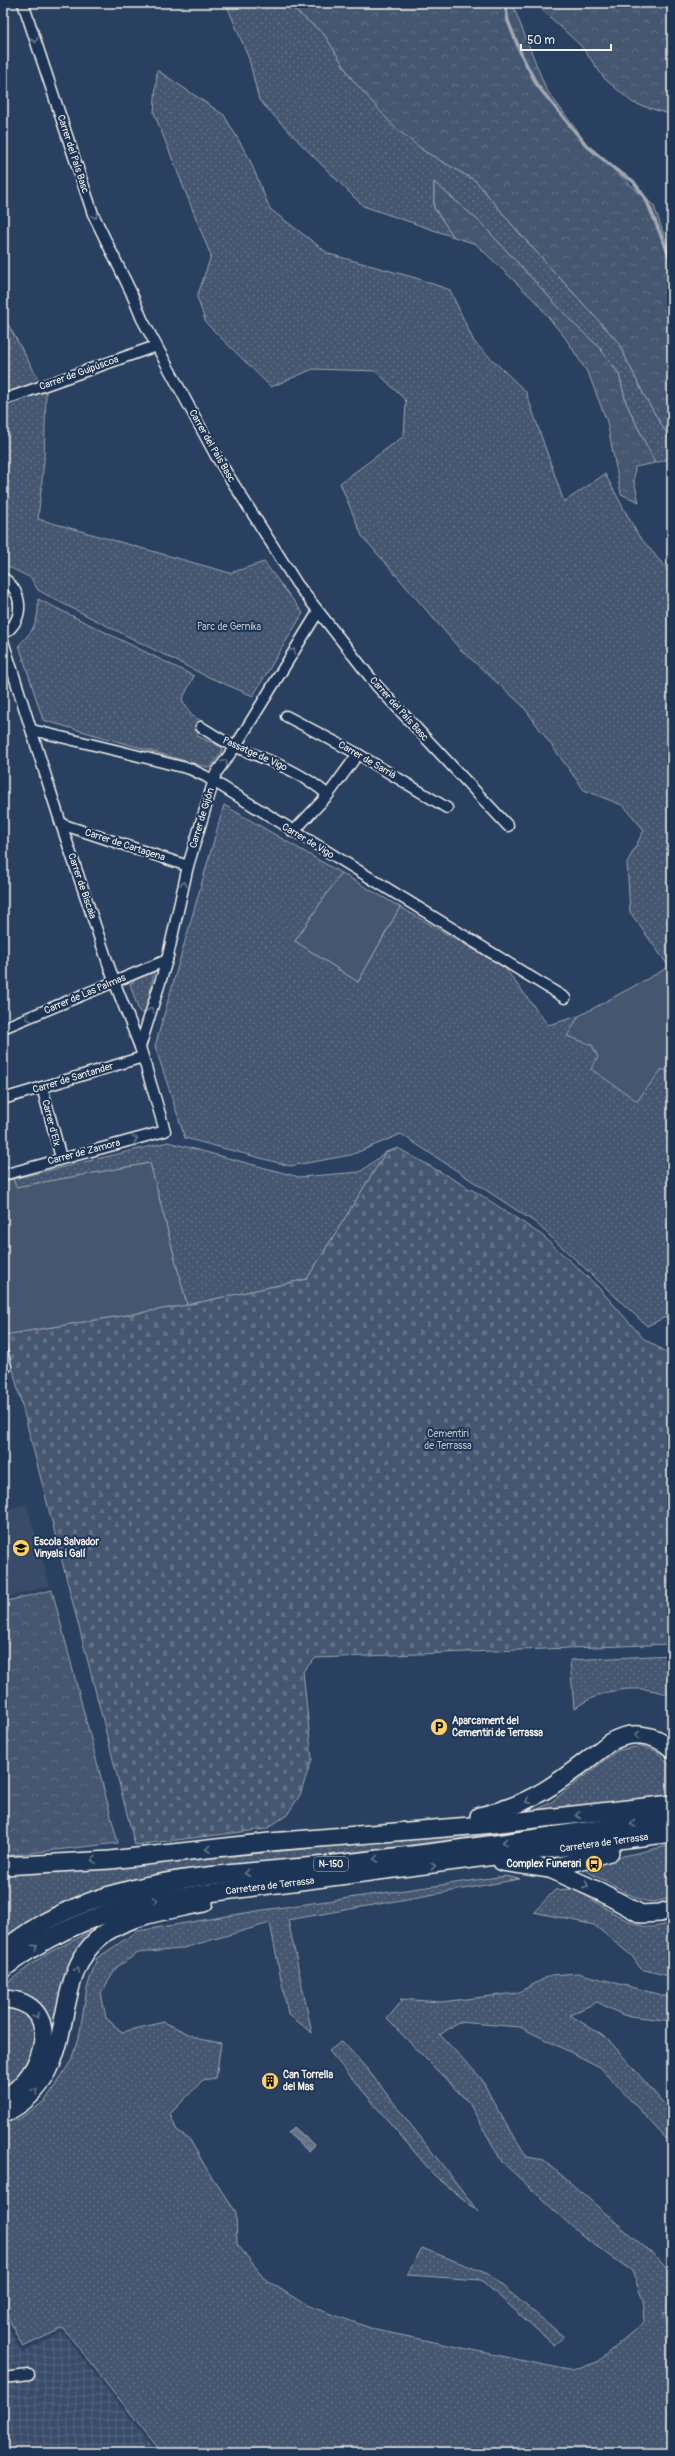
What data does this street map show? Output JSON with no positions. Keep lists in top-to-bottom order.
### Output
{
  "streets": {
    "main road": ["Carretera de Terrassa", "N-150"],
    "street": [
      "Carrer del País Basc",
      "Carrer de Guipúscoa",
      "Passatge de Vigo",
      "Carrer de Sarrià",
      "Carrer de Gijón",
      "Carrer de Vigo",
      "Carrer de Cartagena",
      "Carrer de Biscaia",
      "Carrer de Las Palmas",
      "Carrer de Santander",
      "Carrer d'Elx",
      "Carrer de Zamora"
    ]
  },
  "crossings": [
    ["Carrer del País Basc", "Carrer de Guipúscoa"],
    ["Carrer del País Basc", "Carrer de Gijón"],
    ["Passatge de Vigo", "Carrer de Gijón"],
    ["Carrer de Gijón", "Carrer de Vigo"],
    ["Carrer de Gijón", "Carrer de Cartagena"],
    ["Carrer de Gijón", "Carrer de Biscaia"],
    ["Carrer de Gijón", "Carrer de Las Palmas"],
    ["Carrer de Gijón", "Carrer de Santander"],
    ["Carrer de Vigo", "Carrer de Biscaia"],
    ["Carrer de Cartagena", "Carrer de Biscaia"],
    ["Carrer de Biscaia", "Carrer de Las Palmas"],
    ["Carrer de Biscaia", "Carrer de Santander"],
    ["Carrer de Biscaia", "Carrer de Zamora"],
    ["Carrer de Santander", "Carrer d'Elx"],
    ["Carrer d'Elx", "Carrer de Zamora"]
  ],
  "one_way": [
    "Carrer del País Basc",
    "Carrer de Gijón",
    "Carrer de Las Palmas",
    "Carrer de Zamora"
  ],
  "parks": ["Parc de Gernika", "Cementiri de Terrassa"],
  "places": {
    "school or university": ["Escola Salvador Vinyals i Galí"],
    "parking": ["Aparcament del Cementiri de Terrassa"],
    "bus stop": ["Complex Funerari"],
    "building": ["Can Torrella del Mas"]
  },
  "scale_bar": "50 m"
}
